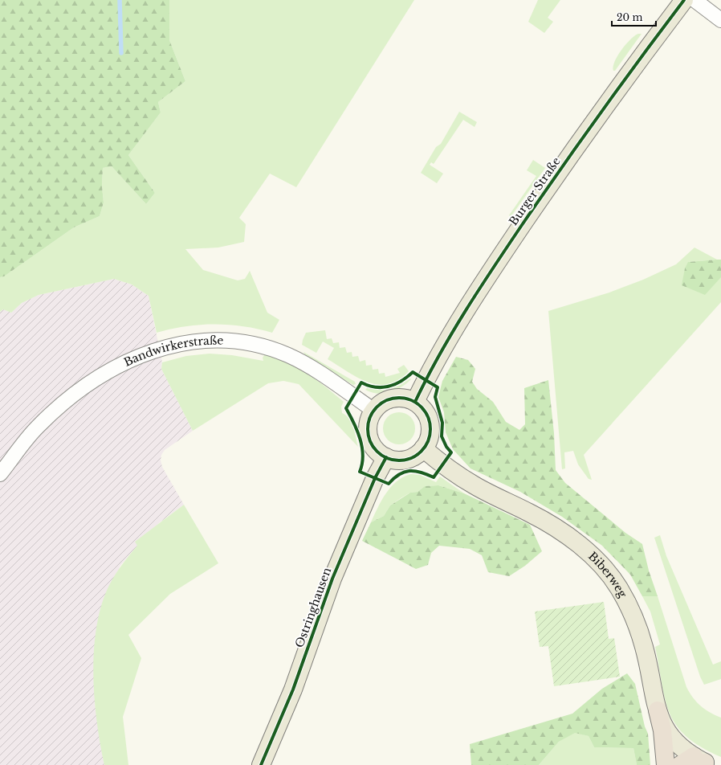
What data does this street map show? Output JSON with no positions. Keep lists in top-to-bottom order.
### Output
{
  "streets": {
    "main road": ["Burger Straße", "Biberweg", "Ostringhausen"],
    "street": ["Bandwirkerstraße"]
  },
  "crossings": [
    ["Burger Straße", "Bandwirkerstraße"],
    ["Burger Straße", "Biberweg"],
    ["Burger Straße", "Ostringhausen"],
    ["Bandwirkerstraße", "Biberweg"],
    ["Bandwirkerstraße", "Ostringhausen"],
    ["Biberweg", "Ostringhausen"]
  ],
  "scale_bar": "20 m"
}
